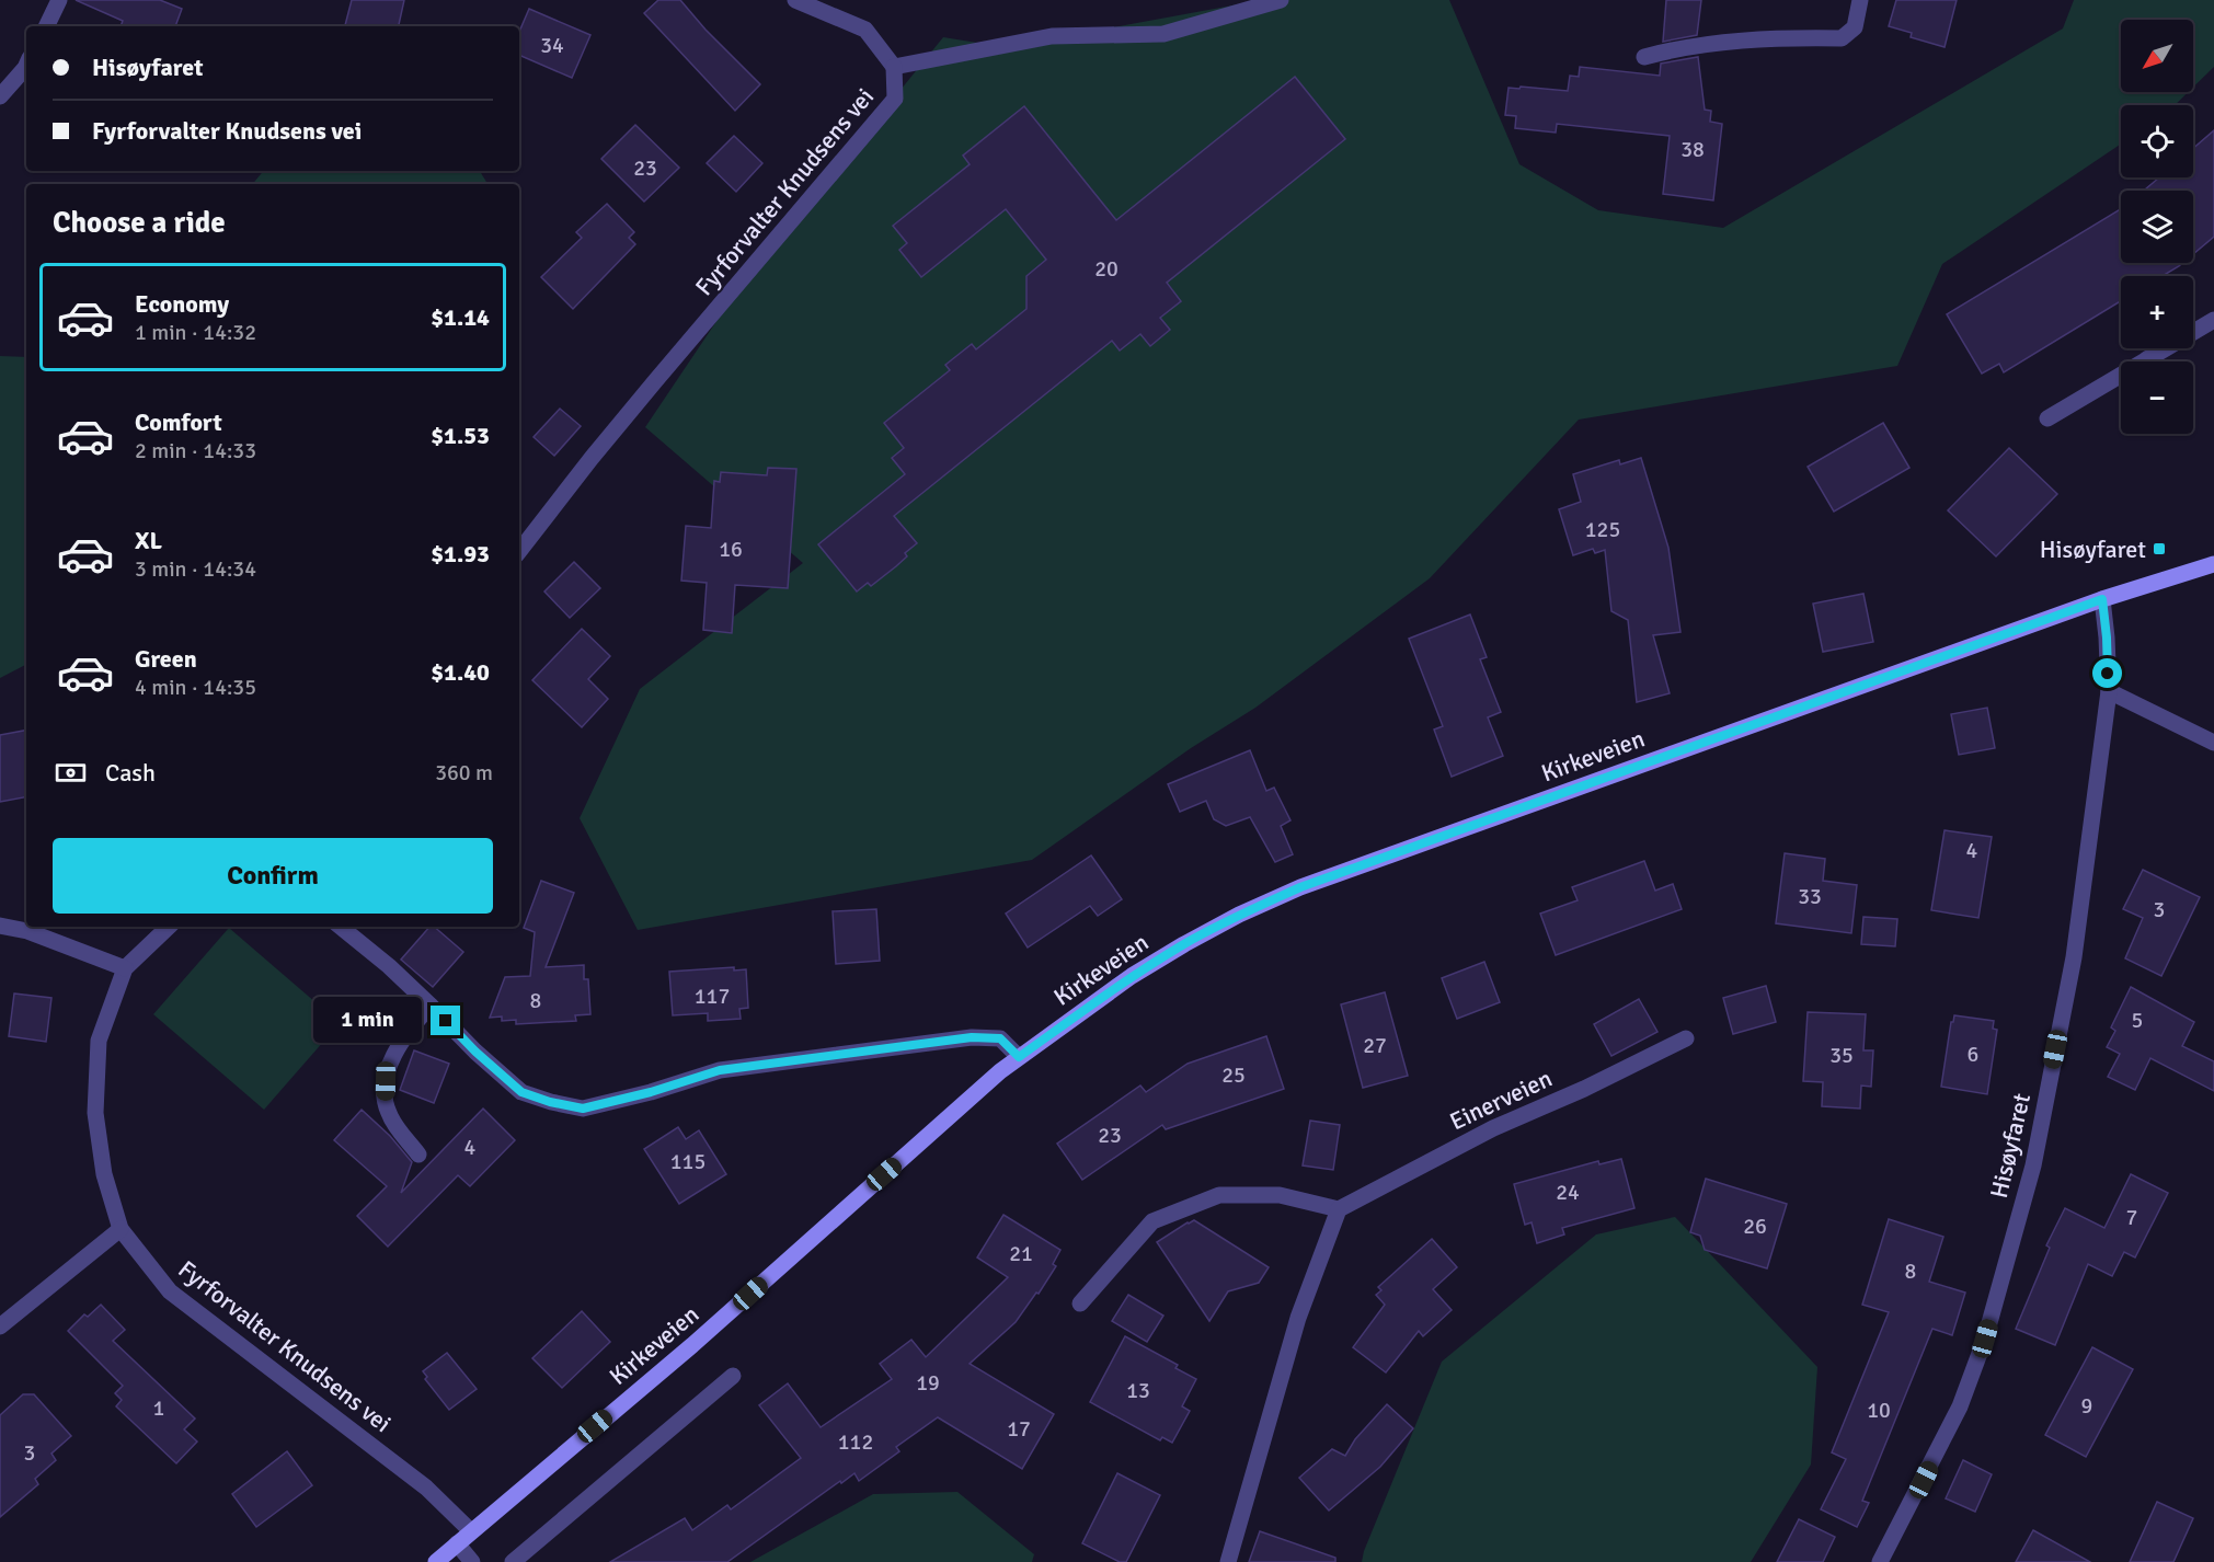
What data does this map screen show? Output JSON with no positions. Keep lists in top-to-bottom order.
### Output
{
  "streets": {
    "main road": ["Kirkeveien"],
    "street": ["Fyrforvalter Knudsens vei", "Einerveien", "Hisøyfaret"]
  },
  "crossings": [
    ["Fyrforvalter Knudsens vei", "Kirkeveien"],
    ["Kirkeveien", "Hisøyfaret"]
  ],
  "places": {
    "transit": ["Hisøyfaret"]
  },
  "house_numbers": [
    "34",
    "38",
    "23",
    "20",
    "125",
    "16",
    "4",
    "33",
    "3",
    "117",
    "8",
    "5",
    "27",
    "6",
    "35",
    "25",
    "23",
    "4",
    "115",
    "24",
    "7",
    "26",
    "21",
    "8",
    "19",
    "13",
    "9",
    "1",
    "10",
    "17",
    "112",
    "3"
  ],
  "north": "bottom left",
  "page": {
    "map_buttons": ["+", "−"],
    "banner": ["Hisøyfaret", "Fyrforvalter Knudsens vei"],
    "heading": "Choose a ride",
    "list": [
      {
        "name": "Economy",
        "note": "1 min · 14:32",
        "value": "$1.14"
      },
      {
        "name": "Comfort",
        "note": "2 min · 14:33",
        "value": "$1.53"
      },
      {
        "name": "XL",
        "note": "3 min · 14:34",
        "value": "$1.93"
      },
      {
        "name": "Green",
        "note": "4 min · 14:35",
        "value": "$1.40"
      }
    ],
    "pay": ["Cash", "360 m"],
    "buttons": "Confirm",
    "bubble": "1 min"
  }
}
